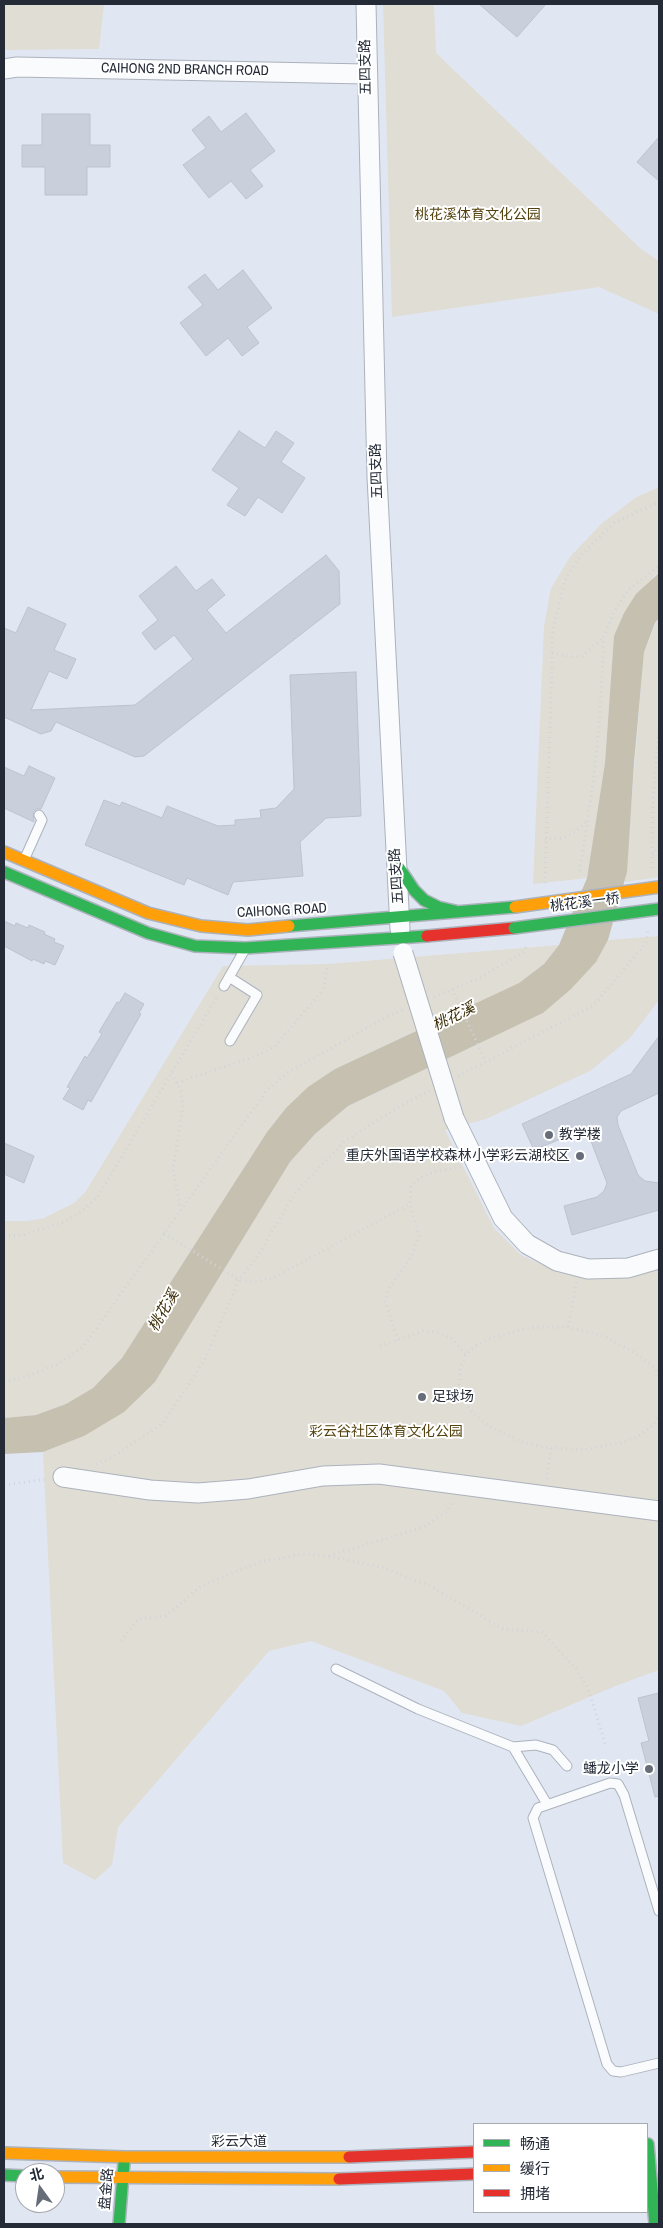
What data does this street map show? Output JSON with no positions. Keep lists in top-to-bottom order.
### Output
{
  "streets": {
    "main road": [
      "桃花溪一桥",
      "CAIHONG ROAD",
      "彩云大道",
      "盘金路"
    ],
    "street": ["五四支路", "CAIHONG 2ND BRANCH ROAD"]
  },
  "crossings": [
    ["五四支路", "CAIHONG 2ND BRANCH ROAD"],
    ["五四支路", "桃花溪一桥"],
    ["五四支路", "CAIHONG ROAD"],
    ["桃花溪一桥", "CAIHONG ROAD"],
    ["彩云大道", "盘金路"]
  ],
  "water": ["桃花溪"],
  "parks": ["桃花溪体育文化公园", "彩云谷社区体育文化公园"],
  "places": [
    "教学楼",
    "重庆外国语学校森林小学彩云湖校区",
    "足球场",
    "蟠龙小学"
  ],
  "legend": ["畅通", "缓行", "拥堵"],
  "north": "top"
}
